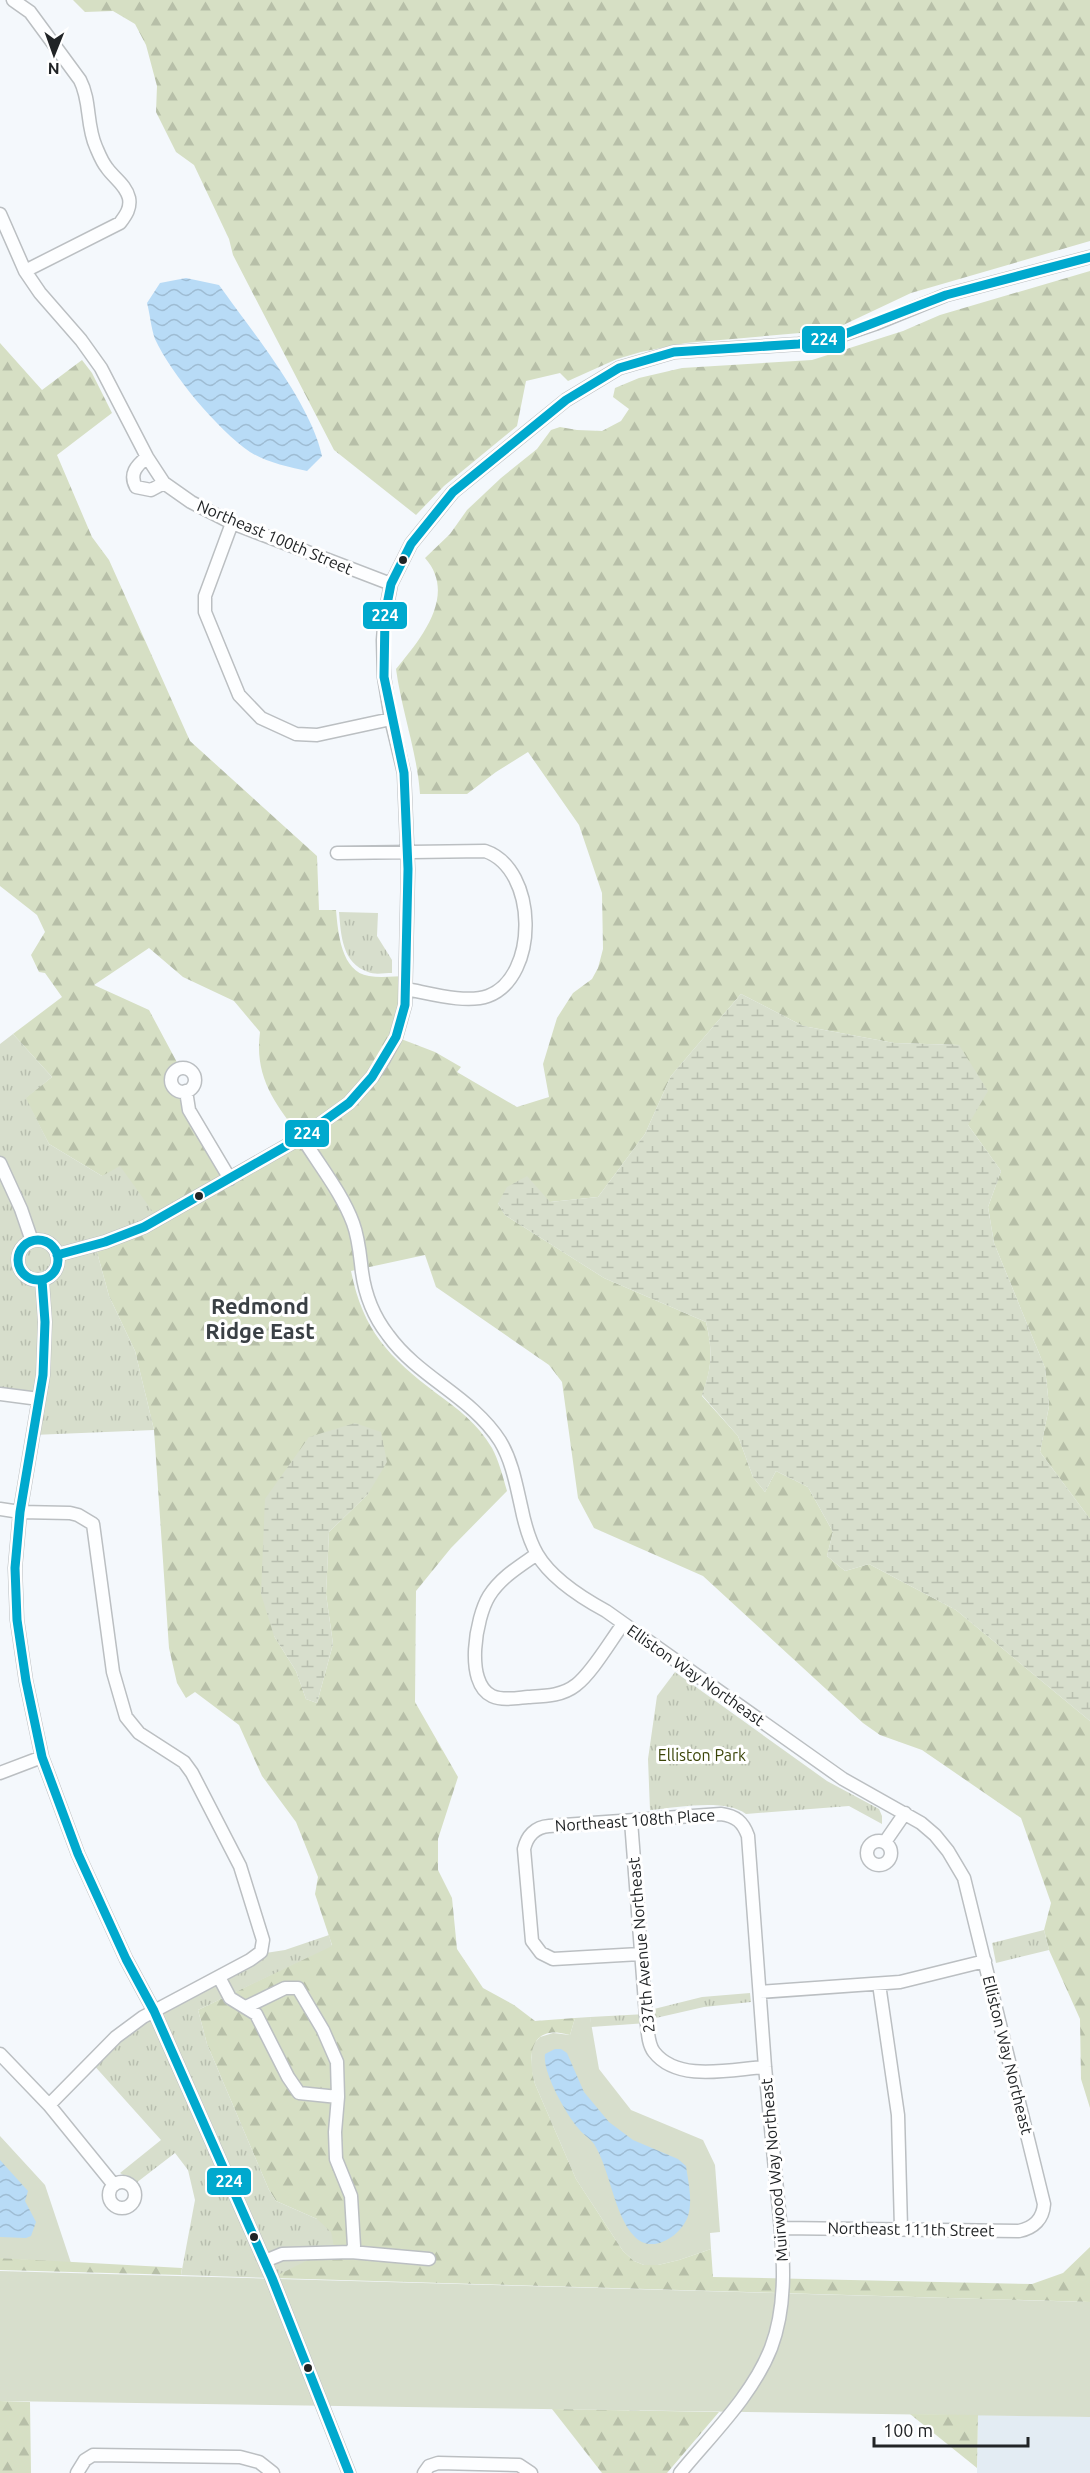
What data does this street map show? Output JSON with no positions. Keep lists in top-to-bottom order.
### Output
{
  "streets": {
    "street": [
      "Northeast 100th Street",
      "Elliston Way Northeast",
      "Northeast 108th Place",
      "237th Avenue Northeast",
      "Muirwood Way Northeast",
      "Northeast 111th Street"
    ]
  },
  "crossings": [
    ["Elliston Way Northeast", "Northeast 111th Street"],
    ["Northeast 108th Place", "237th Avenue Northeast"],
    ["Northeast 108th Place", "Muirwood Way Northeast"],
    ["237th Avenue Northeast", "Muirwood Way Northeast"],
    ["Muirwood Way Northeast", "Northeast 111th Street"]
  ],
  "districts": ["Redmond Ridge East"],
  "parks": ["Elliston Park"],
  "lines": ["transit line 224"],
  "scale_bar": "100 m",
  "north": "bottom"
}
